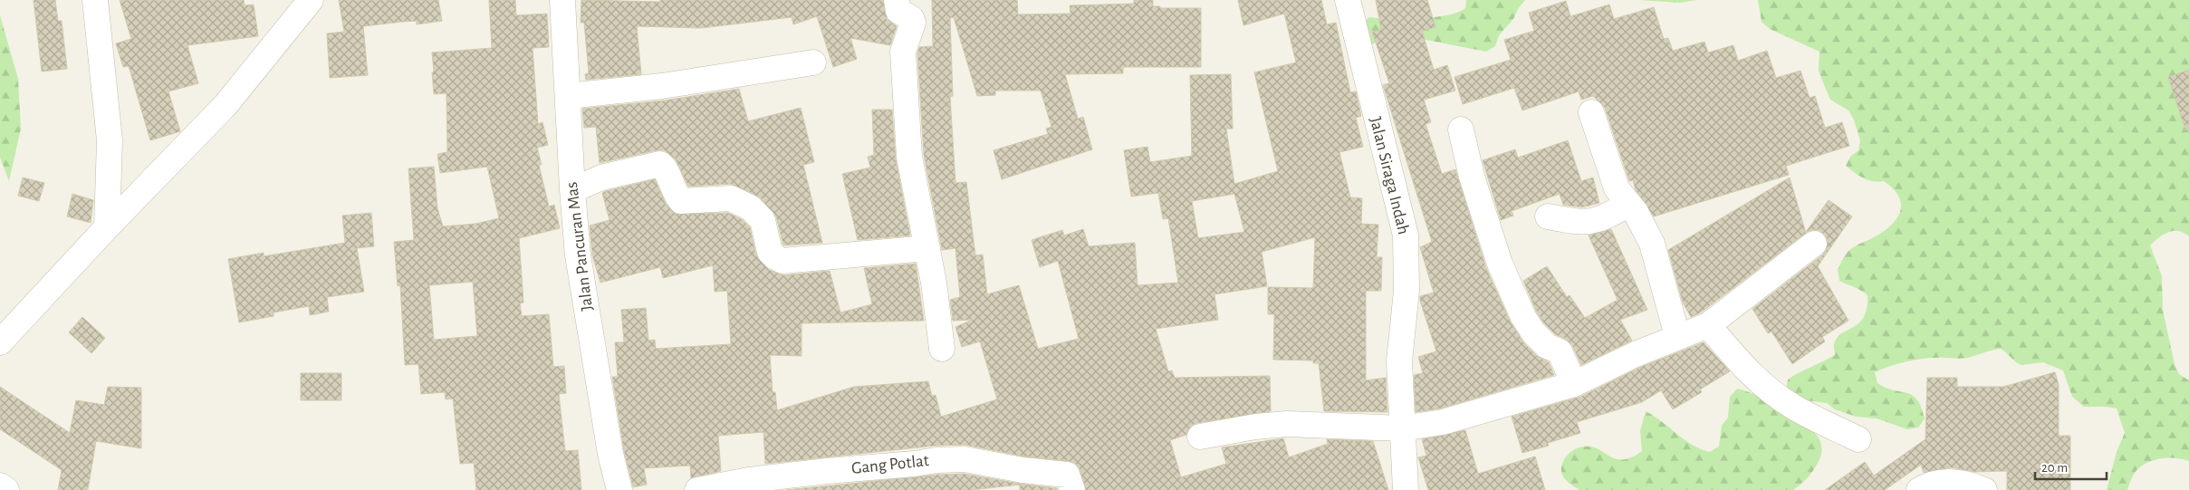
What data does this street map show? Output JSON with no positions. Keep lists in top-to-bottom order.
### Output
{
  "streets": {
    "street": ["Jalan Siraga Indah", "Jalan Pancuran Mas", "Gang Potlat"]
  },
  "scale_bar": "20 m"
}
